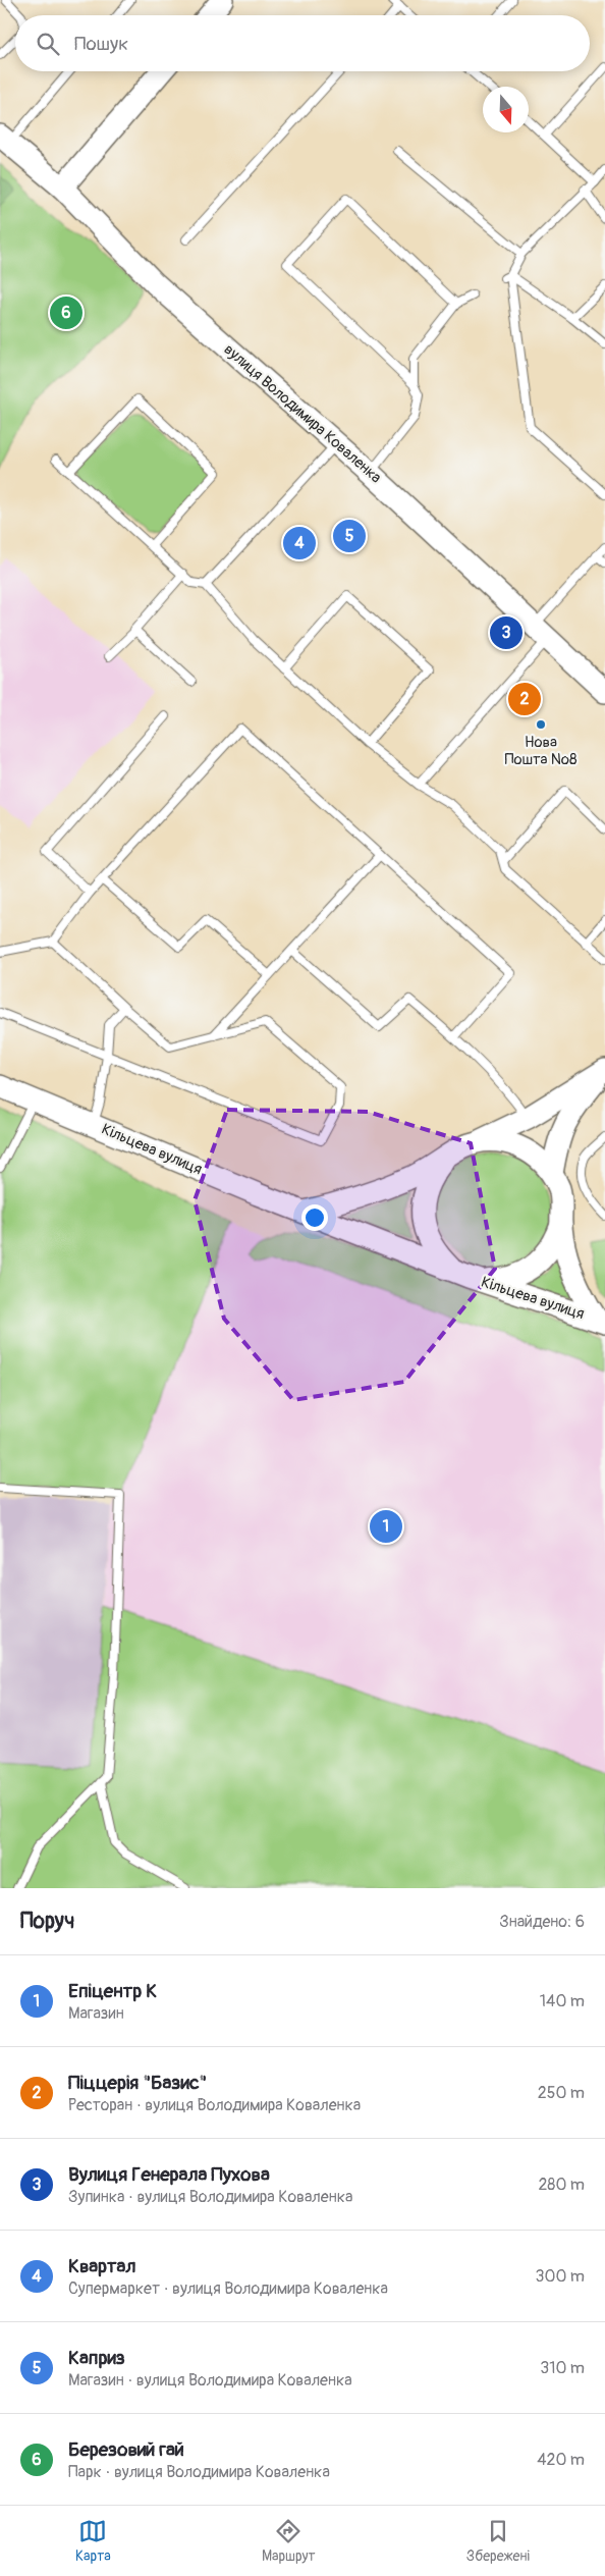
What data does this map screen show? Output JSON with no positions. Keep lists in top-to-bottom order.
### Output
{
  "streets": {
    "main road": ["вулиця Володимира Коваленка", "Кільцева вулиця"]
  },
  "places": ["Нова Пошта №8"],
  "north": "bottom",
  "page": {
    "search": "Пошук",
    "pins": [
      "6",
      "5",
      "4",
      "3",
      "2",
      "1"
    ],
    "heading": ["Поруч", "Знайдено: 6"],
    "list": [
      {
        "mark": "1",
        "name": "Епіцентр К",
        "note": "Магазин",
        "value": "140 m"
      },
      {
        "mark": "2",
        "name": "Піццерія \"Базис\"",
        "note": "Ресторан · вулиця Володимира Коваленка",
        "value": "250 m"
      },
      {
        "mark": "3",
        "name": "Вулиця Генерала Пухова",
        "note": "Зупинка · вулиця Володимира Коваленка",
        "value": "280 m"
      },
      {
        "mark": "4",
        "name": "Квартал",
        "note": "Супермаркет · вулиця Володимира Коваленка",
        "value": "300 m"
      },
      {
        "mark": "5",
        "name": "Каприз",
        "note": "Магазин · вулиця Володимира Коваленка",
        "value": "310 m"
      },
      {
        "mark": "6",
        "name": "Березовий гай",
        "note": "Парк · вулиця Володимира Коваленка",
        "value": "420 m"
      }
    ],
    "nav": ["Карта", "Маршрут", "Збережені"]
  }
}
